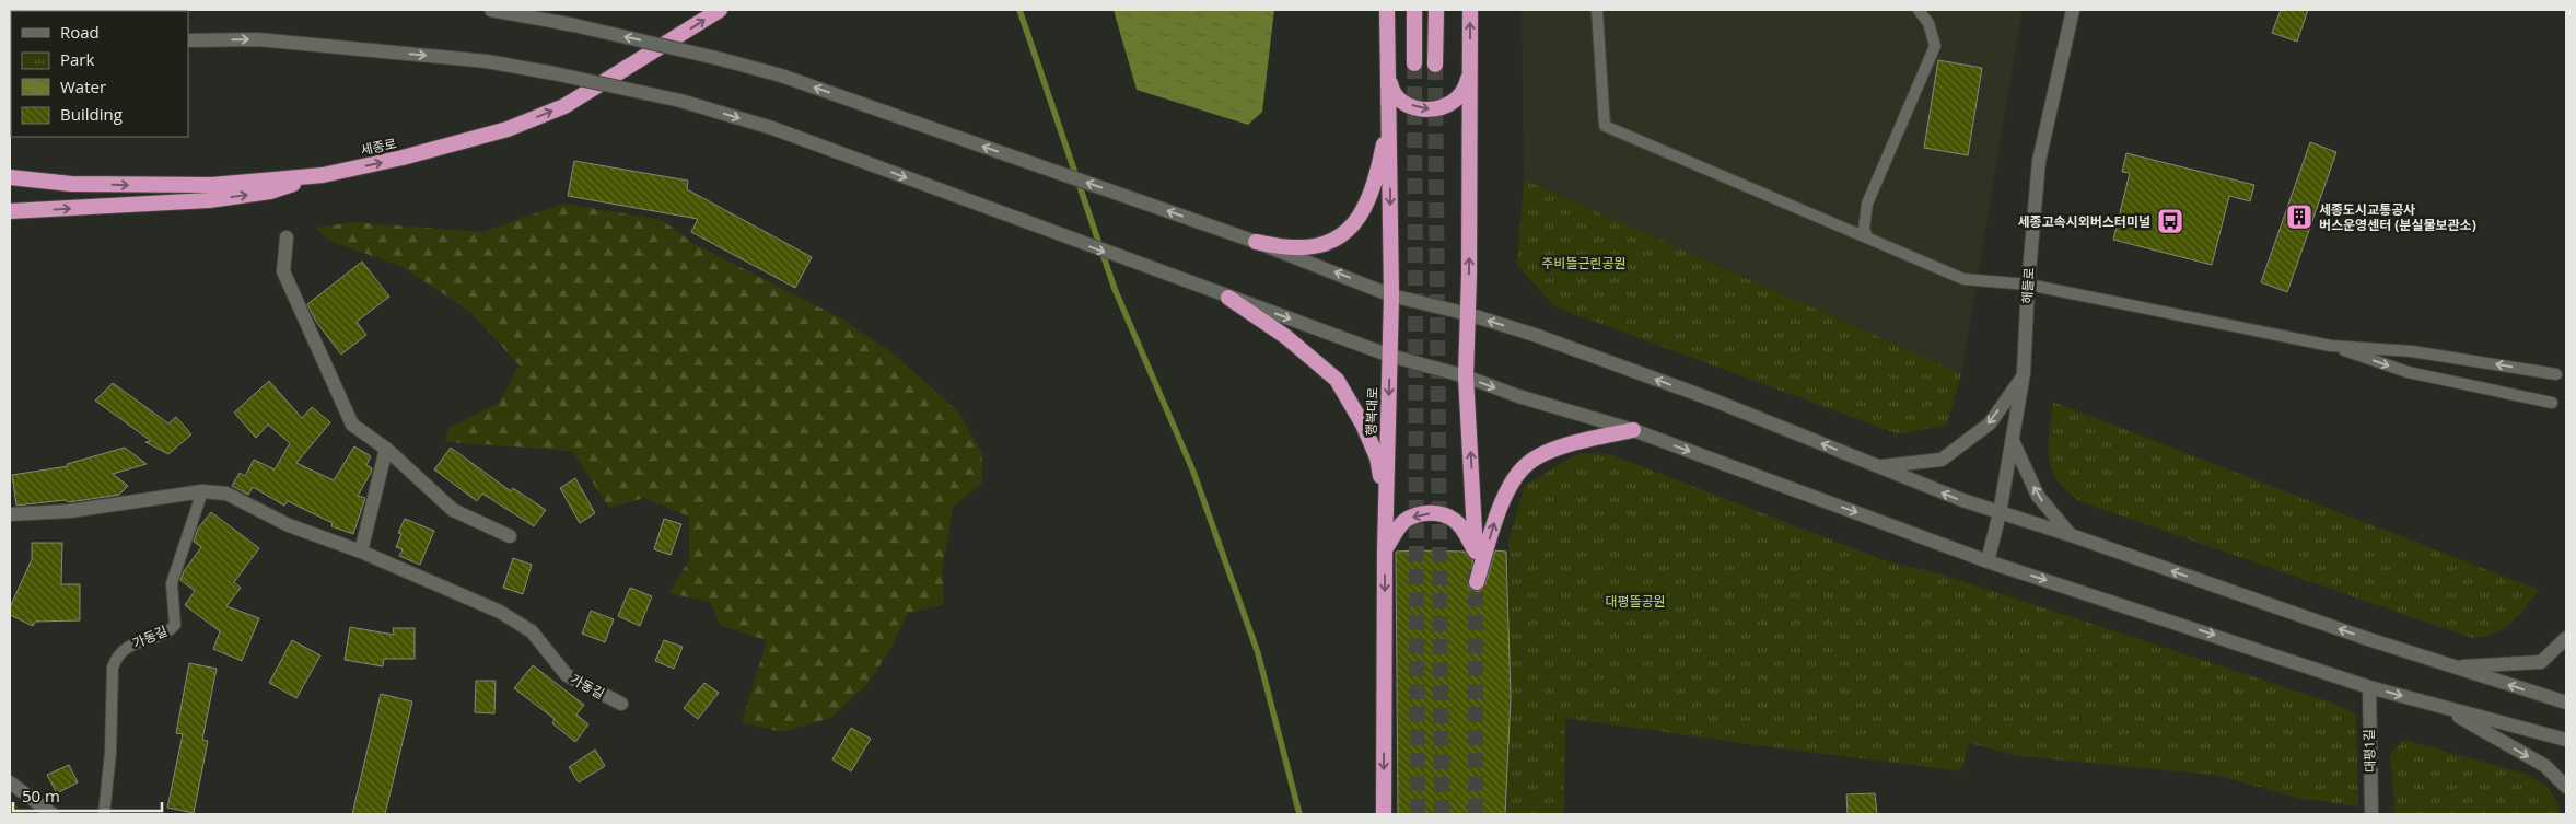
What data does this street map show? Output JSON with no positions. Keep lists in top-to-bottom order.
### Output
{
  "streets": {
    "highway": ["세종로", "행복대로"],
    "street": ["해들로", "가동길", "대평1길"]
  },
  "parks": ["주비뜰근린공원", "대평뜰공원"],
  "places": {
    "building": ["세종도시교통공사 버스운영센터 (분실물보관소)"],
    "bus stop": ["세종고속시외버스터미널"]
  },
  "legend": [
    "Road",
    "Park",
    "Water",
    "Building"
  ],
  "scale_bar": "50 m"
}
